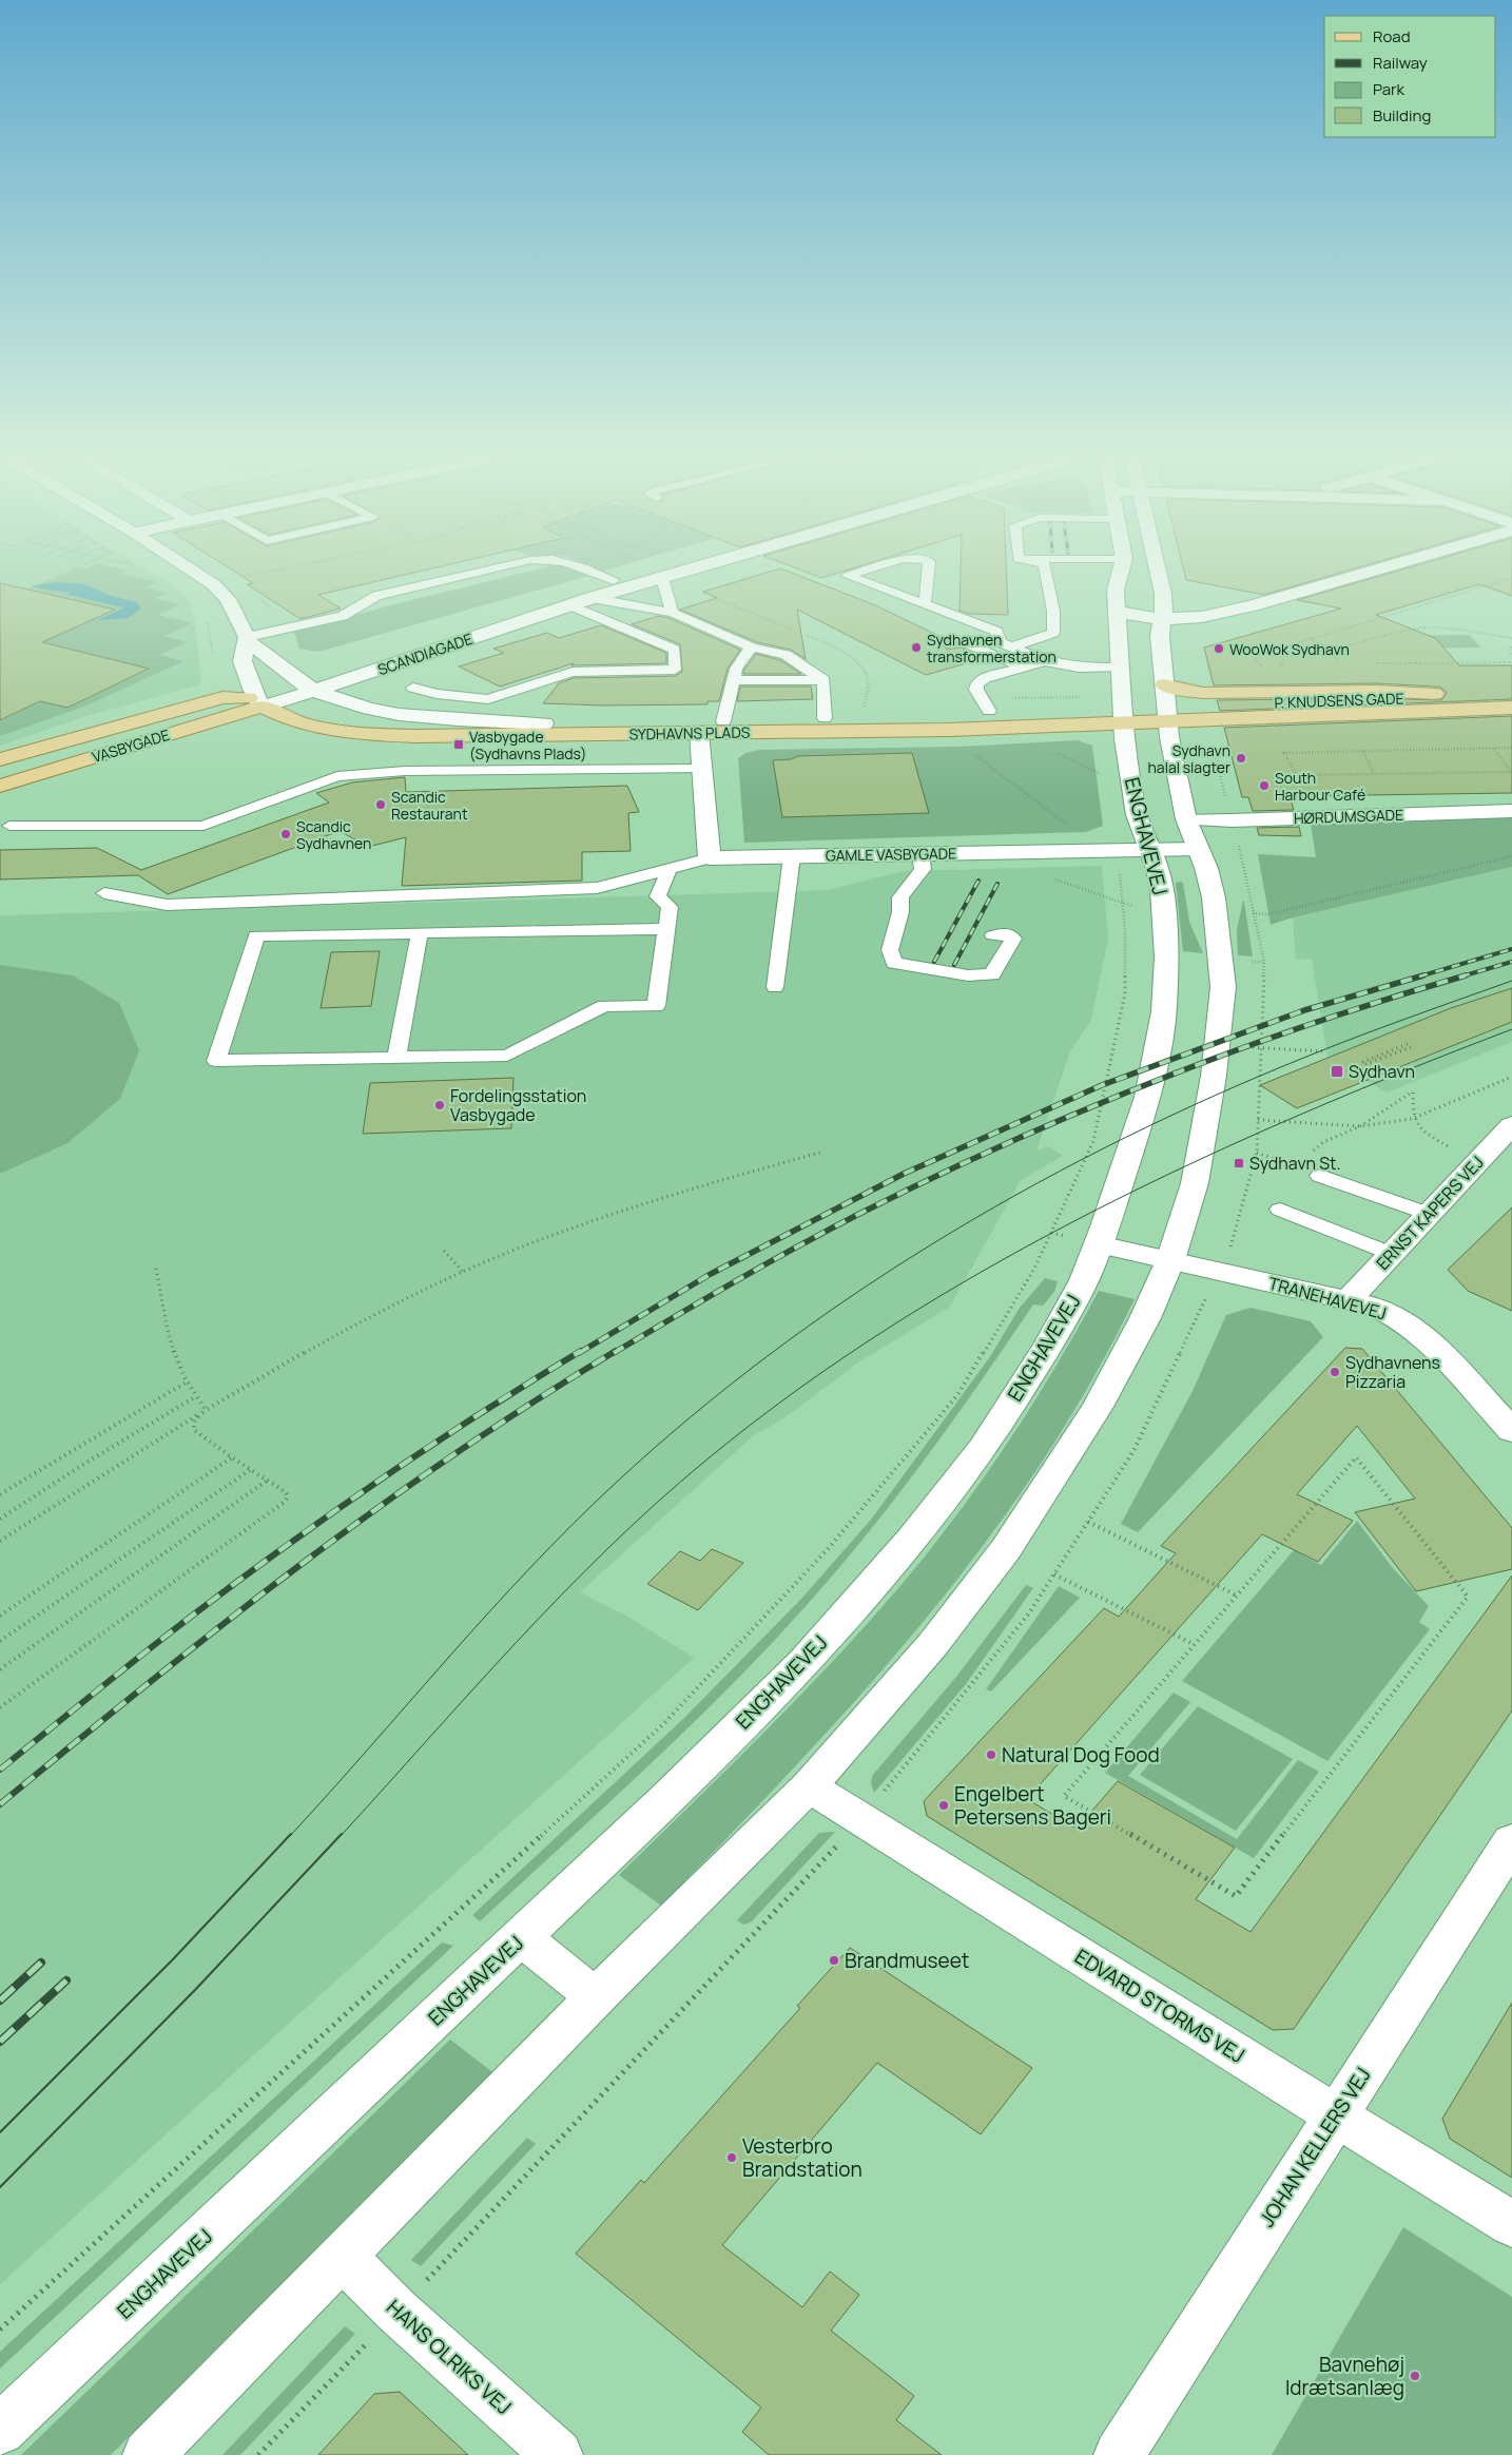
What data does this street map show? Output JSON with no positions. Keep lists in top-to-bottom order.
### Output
{
  "streets": {
    "main road": ["P. KNUDSENS GADE", "SYDHAVNS PLADS", "VASBYGADE"],
    "street": [
      "SCANDIAGADE",
      "HØRDUMSGADE",
      "ENGHAVEVEJ",
      "GAMLE VASBYGADE",
      "ERNST KAPERS VEJ",
      "TRANEHAVEVEJ",
      "EDVARD STORMS VEJ",
      "JOHAN KELLERS VEJ",
      "HANS OLRIKS VEJ"
    ]
  },
  "crossings": [
    ["SCANDIAGADE", "SYDHAVNS PLADS"],
    ["SCANDIAGADE", "VASBYGADE"],
    ["SYDHAVNS PLADS", "VASBYGADE"],
    ["SYDHAVNS PLADS", "ENGHAVEVEJ"],
    ["ENGHAVEVEJ", "GAMLE VASBYGADE"],
    ["ENGHAVEVEJ", "TRANEHAVEVEJ"],
    ["ERNST KAPERS VEJ", "TRANEHAVEVEJ"],
    ["EDVARD STORMS VEJ", "JOHAN KELLERS VEJ"]
  ],
  "places": {
    "other": [
      "Sydhavnen transformerstation",
      "WooWok Sydhavn",
      "Sydhavn halal slagter",
      "South Harbour Café",
      "Scandic Restaurant",
      "Scandic Sydhavnen",
      "Fordelingsstation Vasbygade",
      "Sydhavnens Pizzaria",
      "Natural Dog Food",
      "Engelbert Petersens Bageri",
      "Brandmuseet",
      "Vesterbro Brandstation",
      "Bavnehøj Idrætsanlæg"
    ],
    "transit": ["Vasbygade (Sydhavns Plads)", "Sydhavn", "Sydhavn St."]
  },
  "legend": [
    "Road",
    "Railway",
    "Park",
    "Building"
  ]
}
